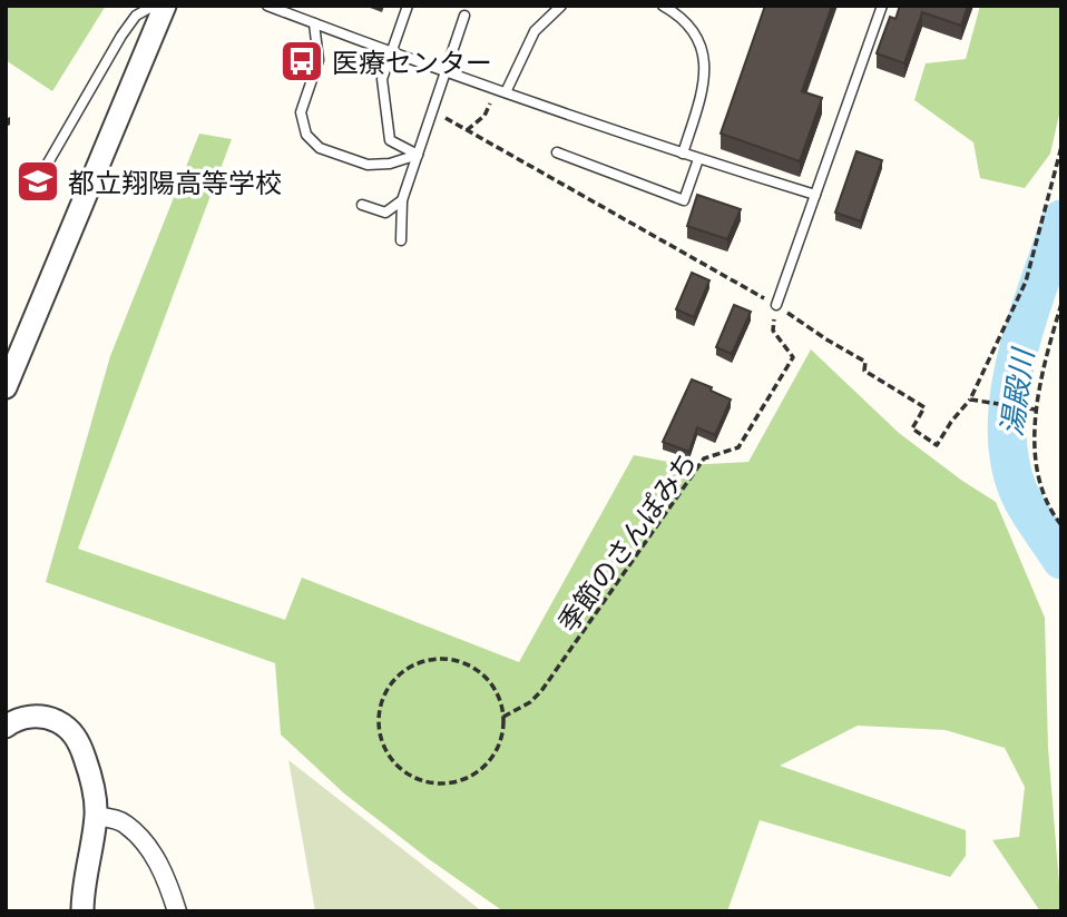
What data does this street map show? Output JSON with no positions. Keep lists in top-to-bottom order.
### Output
{
  "streets": {
    "path": ["季節のさんぽみち"]
  },
  "water": ["湯殿川"],
  "places": {
    "bus stop": ["医療センター"],
    "school or university": ["都立翔陽高等学校"]
  }
}
